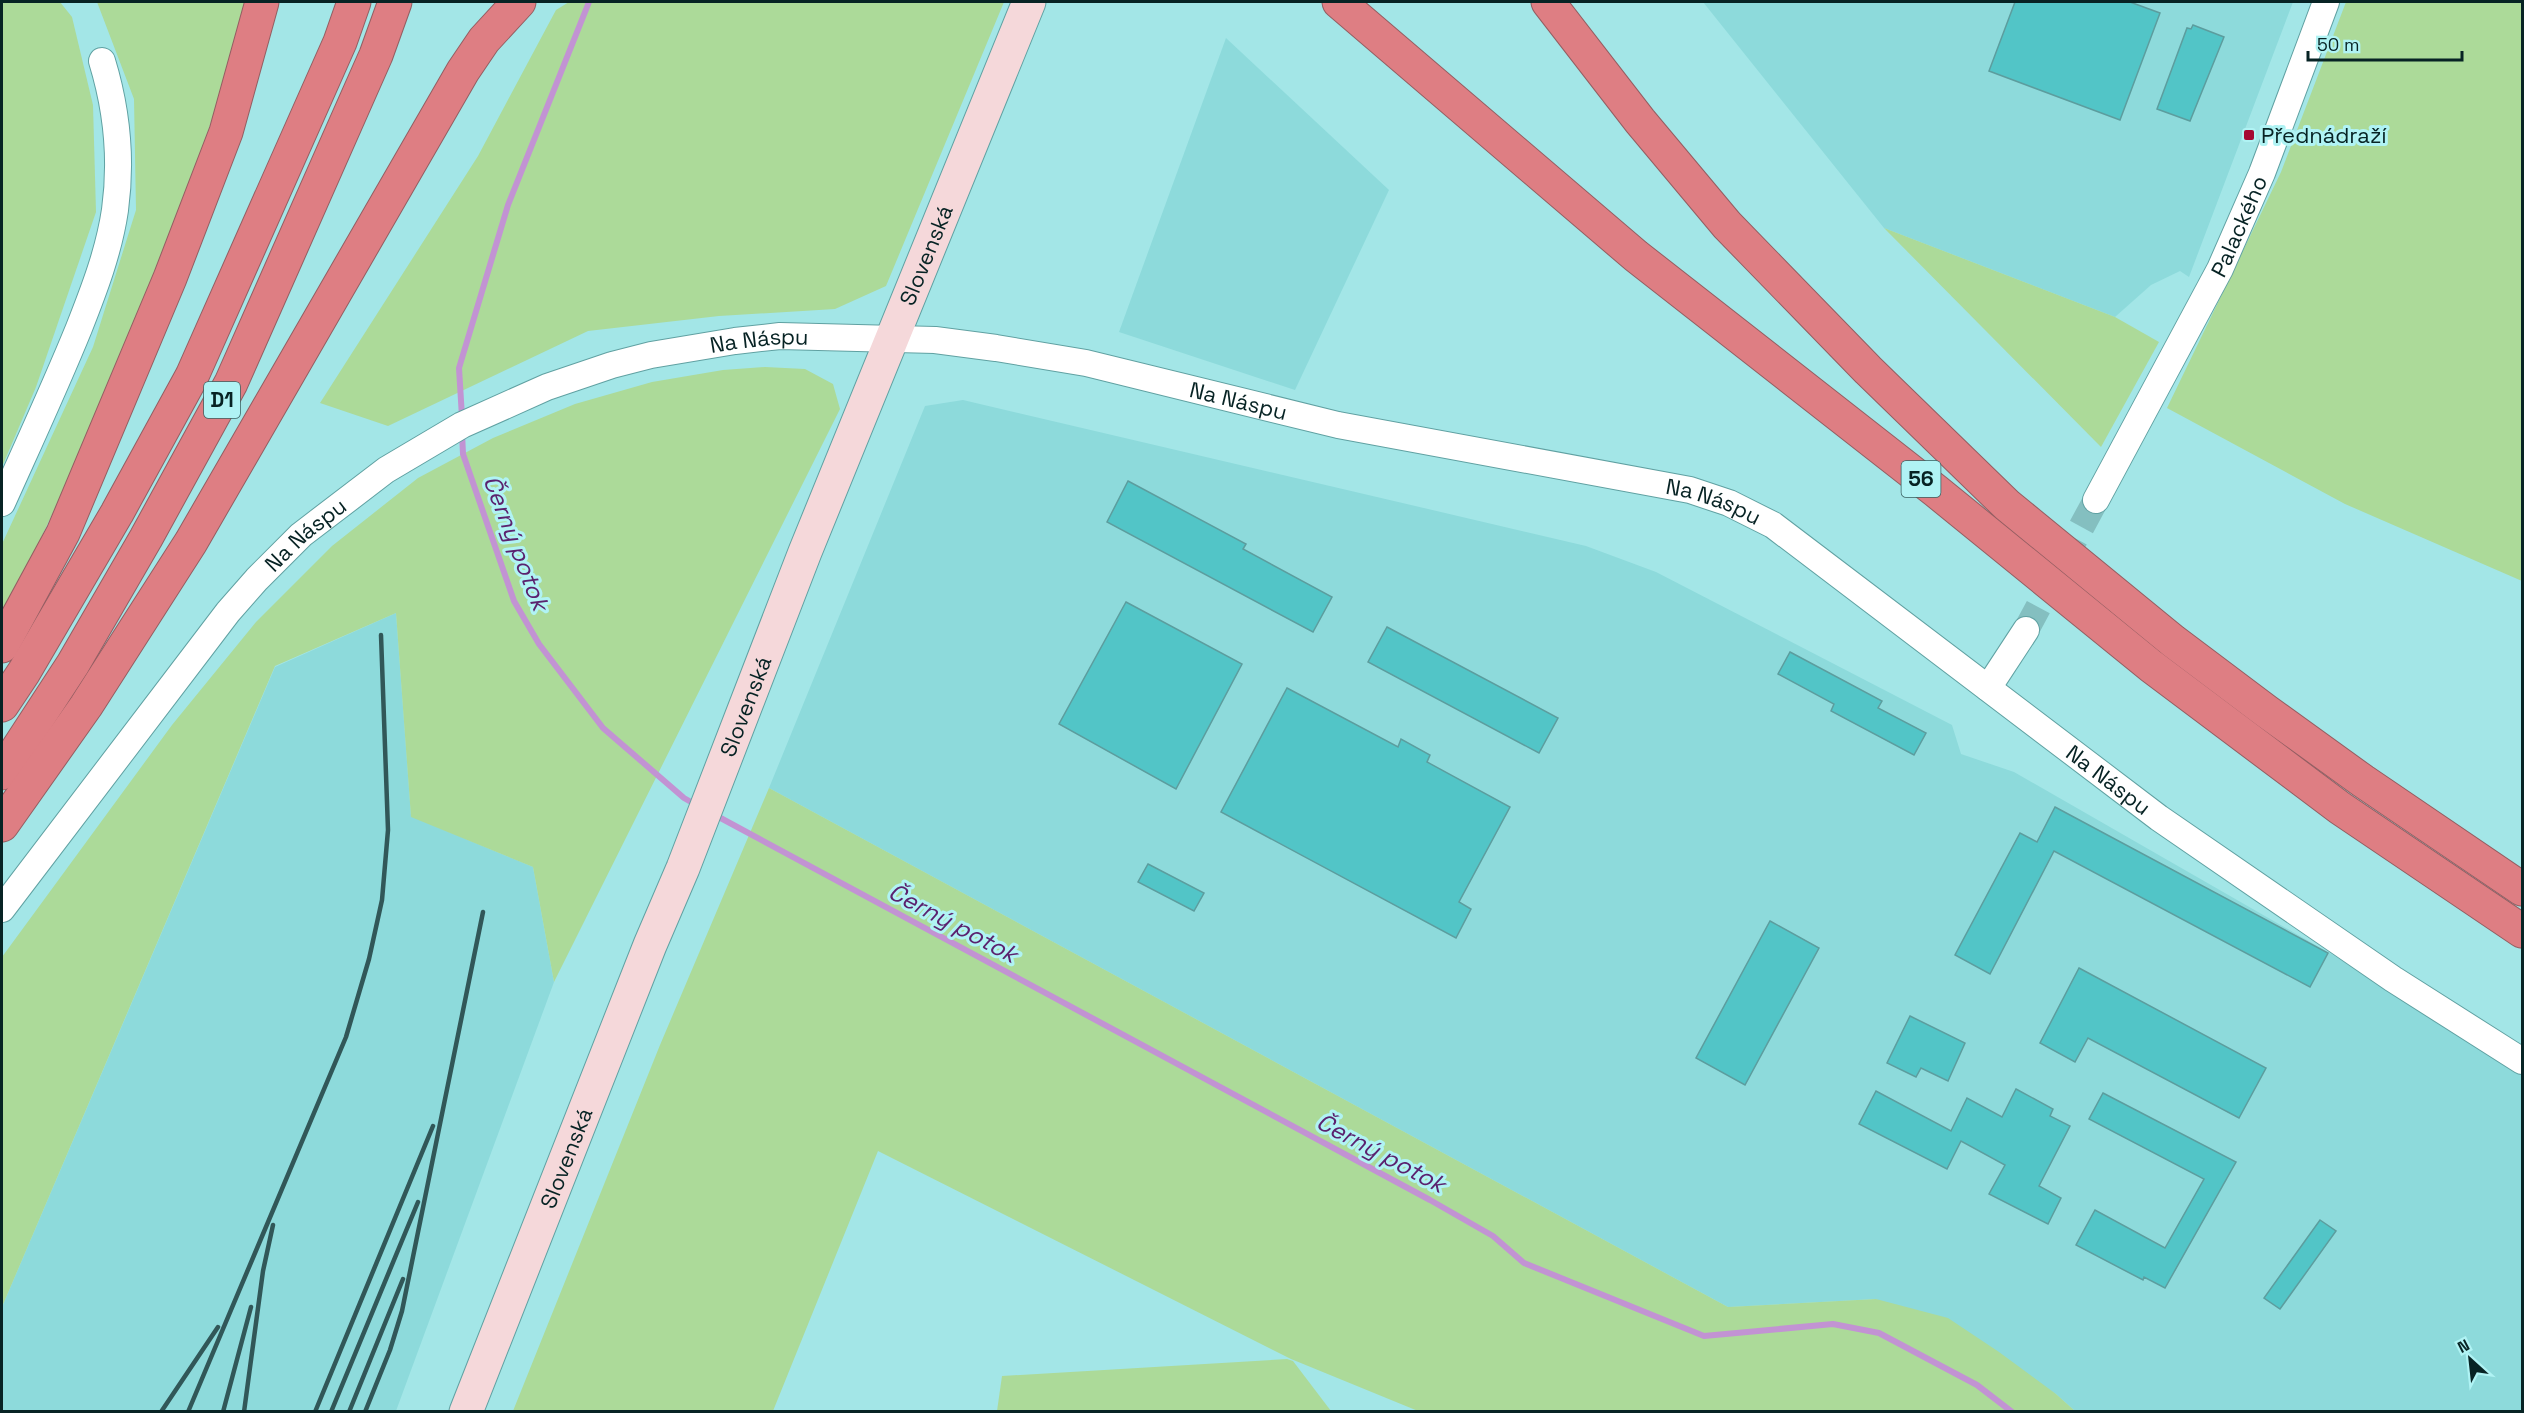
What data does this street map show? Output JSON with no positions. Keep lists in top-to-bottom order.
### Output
{
  "streets": {
    "highway": ["D1", "56"],
    "street": ["Palackého", "Slovenská", "Na Náspu"]
  },
  "crossings": [
    ["Slovenská", "Na Náspu"]
  ],
  "water": ["Černý potok"],
  "places": {
    "transit": ["Přednádraží"]
  },
  "scale_bar": "50 m",
  "north": "top left"
}
